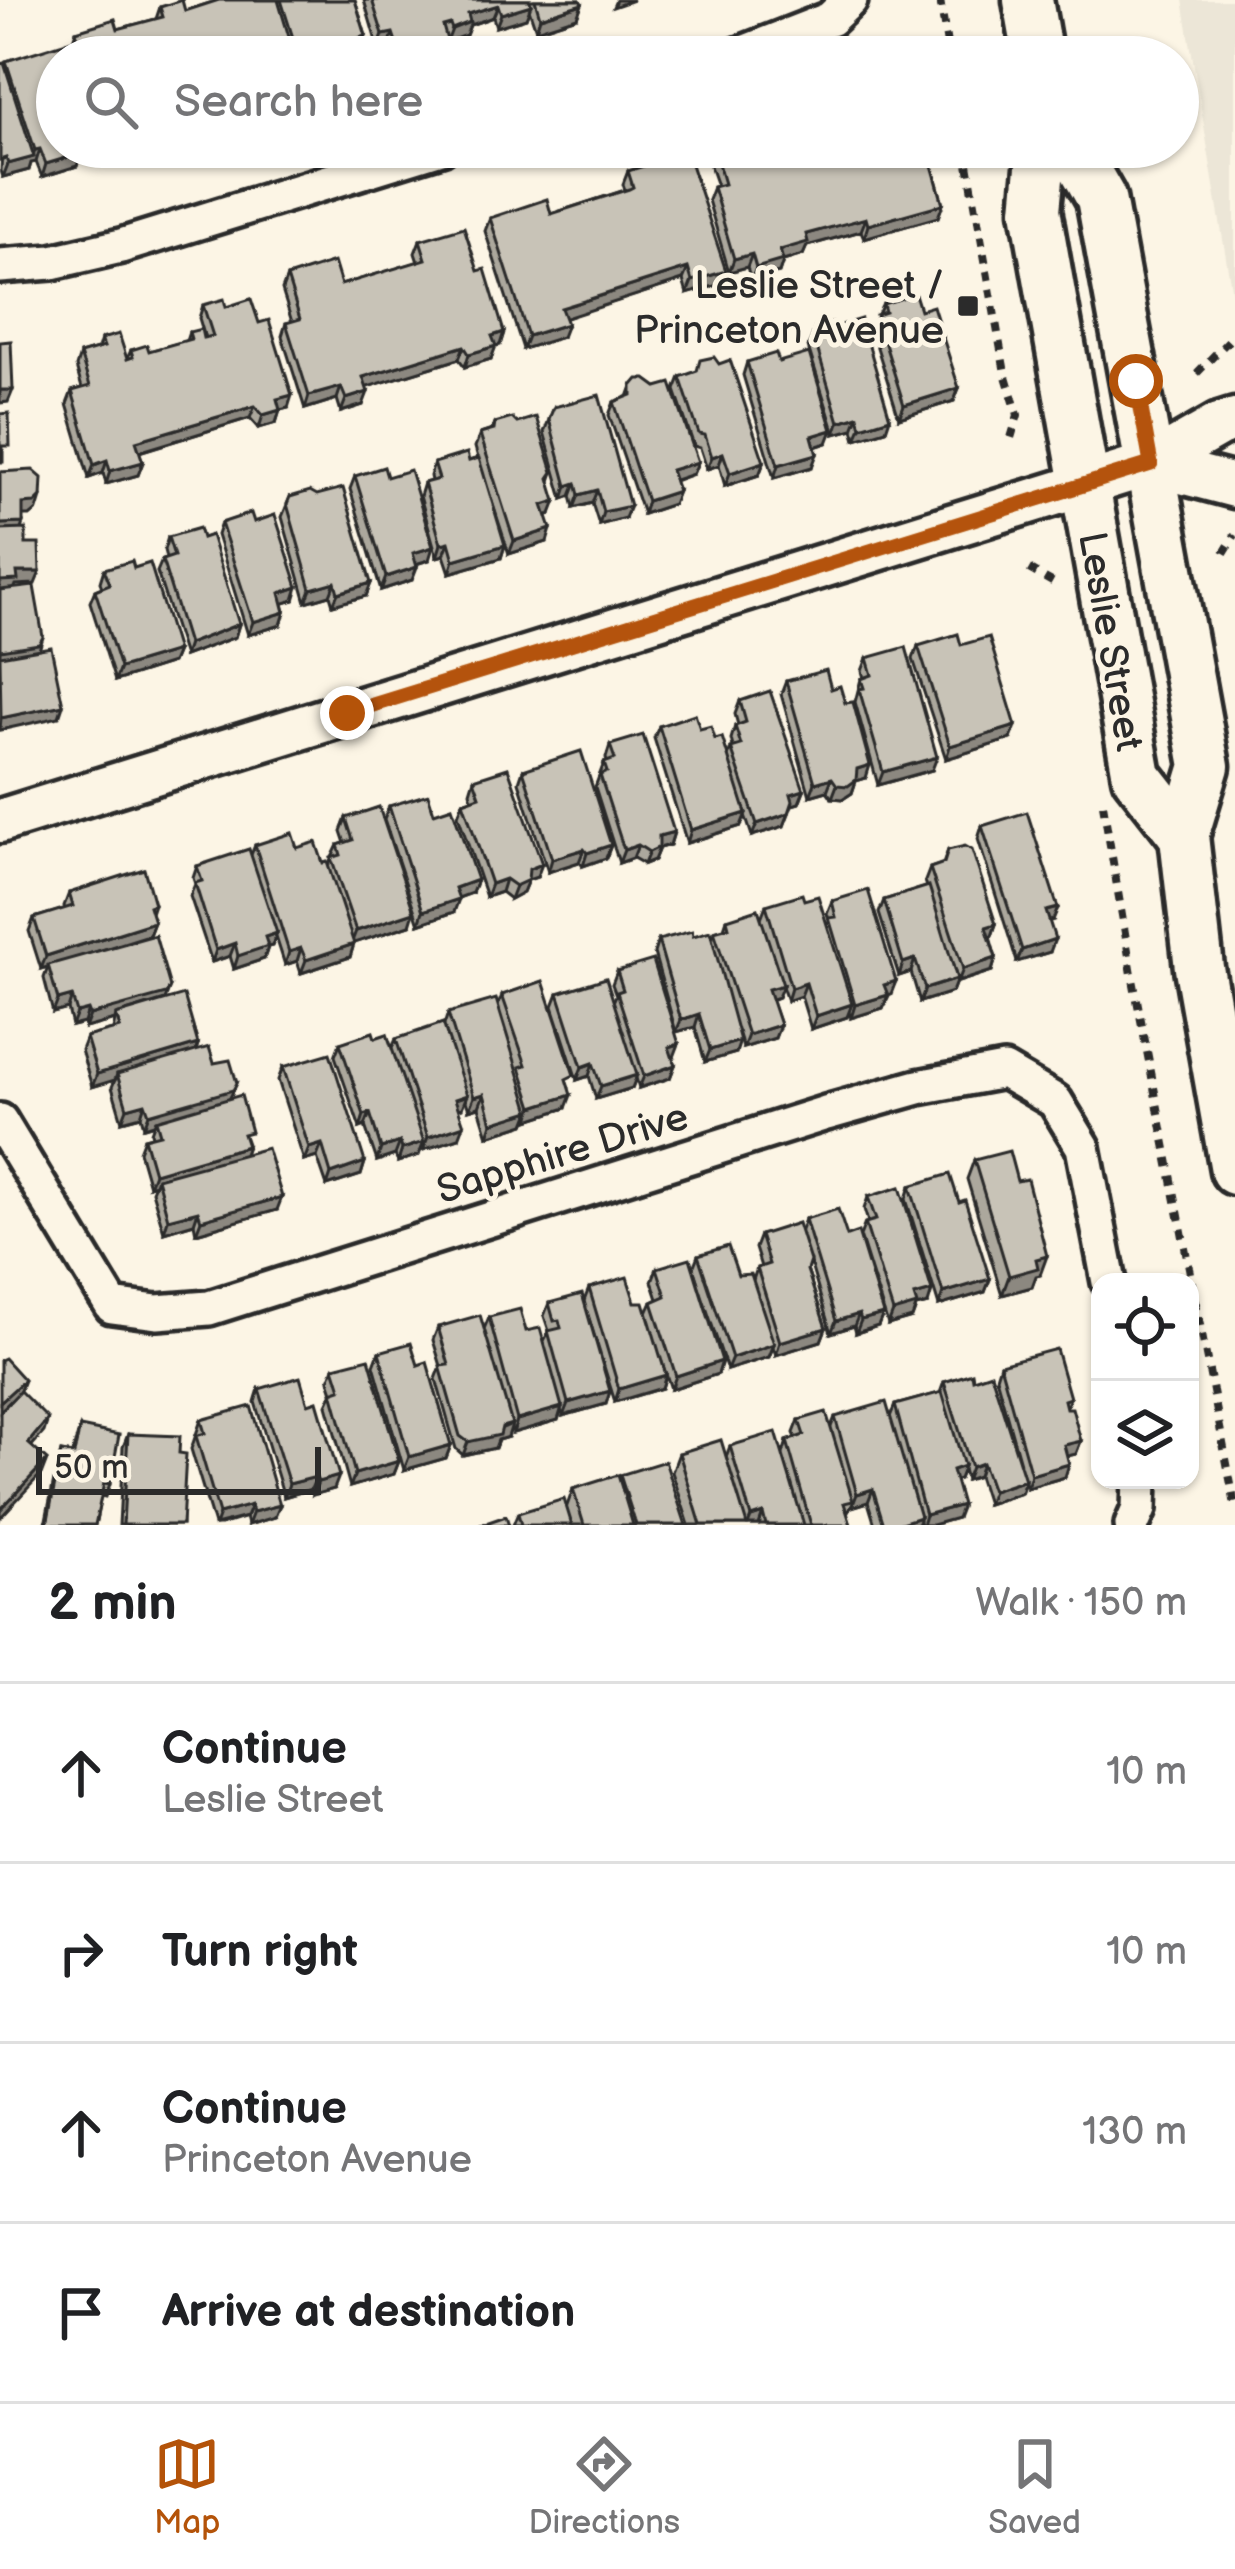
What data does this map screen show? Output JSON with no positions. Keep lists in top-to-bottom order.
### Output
{
  "streets": {
    "main road": ["Leslie Street"],
    "street": ["Sapphire Drive"]
  },
  "places": {
    "transit": ["Leslie Street / Princeton Avenue"]
  },
  "scale_bar": "50 m",
  "page": {
    "search": "Search here",
    "scale": "50 m",
    "heading": ["2 min", "Walk · 150 m"],
    "list": [
      ["Continue", "Leslie Street", "10 m"],
      ["Turn right", "10 m"],
      ["Continue", "Princeton Avenue", "130 m"],
      "Arrive at destination"
    ],
    "nav": ["Map", "Directions", "Saved"]
  }
}
